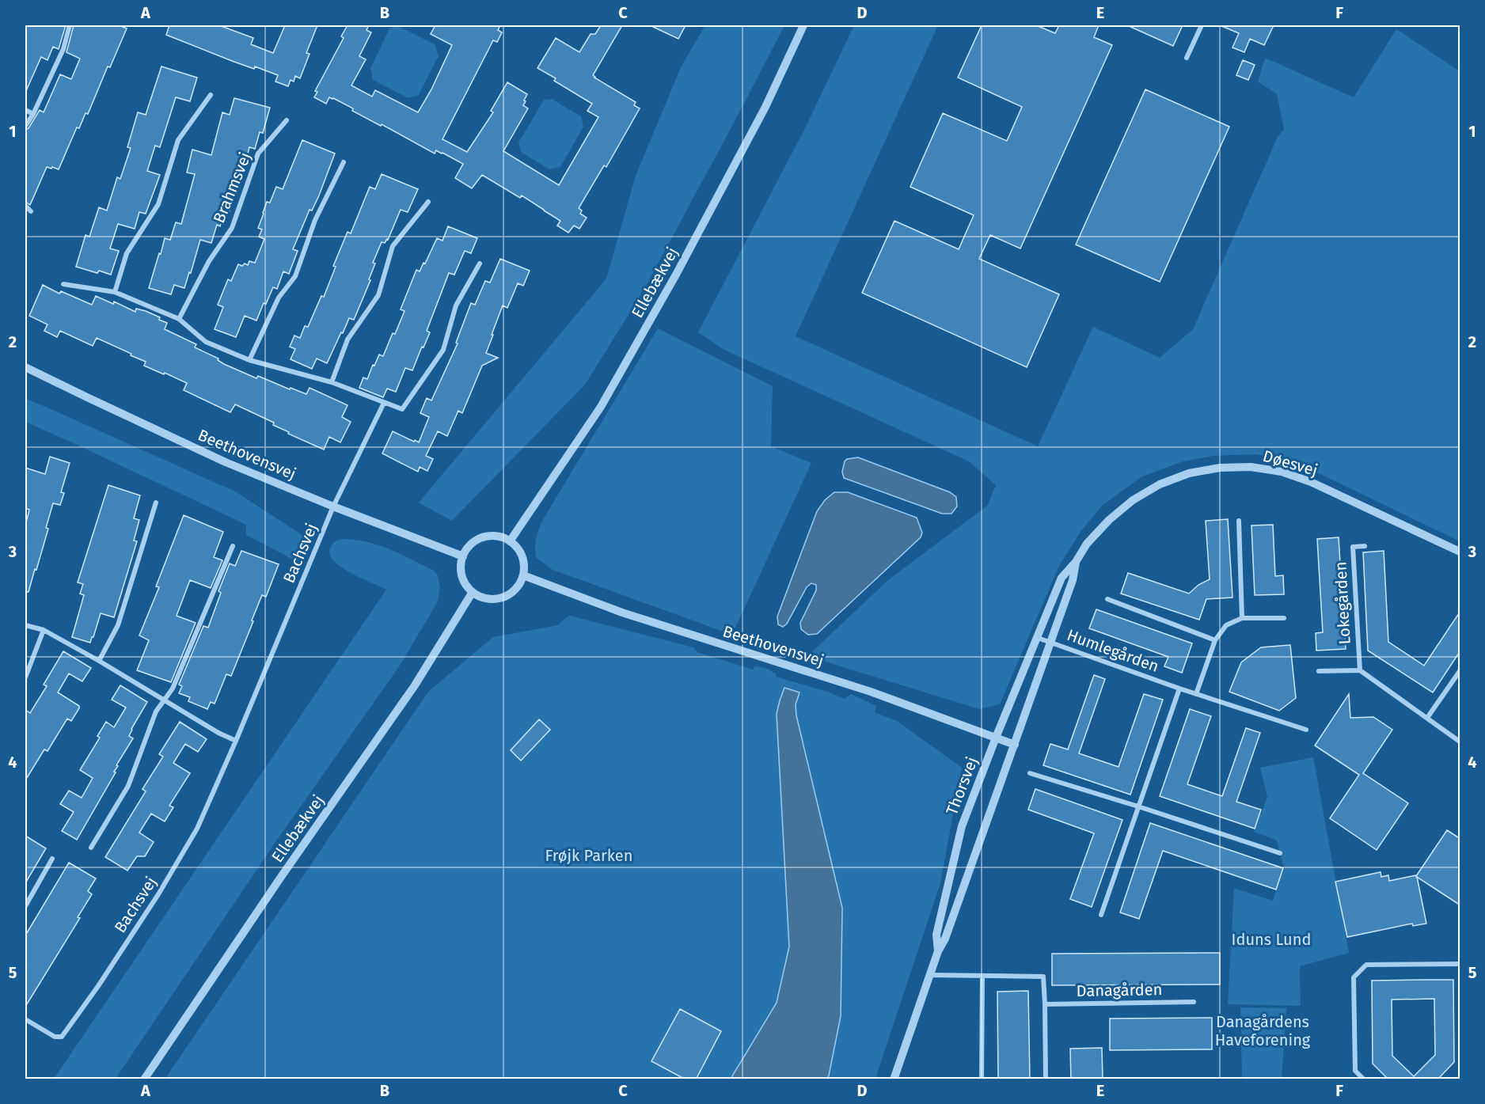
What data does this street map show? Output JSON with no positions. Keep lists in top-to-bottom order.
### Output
{
  "streets": {
    "street": [
      "Brahmsvej",
      "Ellebækvej",
      "Beethovensvej",
      "Døesvej",
      "Bachsvej",
      "Lokegården",
      "Humlegården",
      "Thorsvej",
      "Danagården"
    ]
  },
  "crossings": [
    ["Ellebækvej", "Beethovensvej"],
    ["Beethovensvej", "Bachsvej"],
    ["Beethovensvej", "Thorsvej"],
    ["Døesvej", "Humlegården"],
    ["Døesvej", "Thorsvej"],
    ["Humlegården", "Thorsvej"]
  ],
  "parks": ["Frøjk Parken", "Iduns Lund", "Danagårdens Haveforening"],
  "grid": {
    "columns": [
      "A",
      "B",
      "C",
      "D",
      "E",
      "F"
    ],
    "rows": [
      "1",
      "2",
      "3",
      "4",
      "5"
    ]
  }
}
